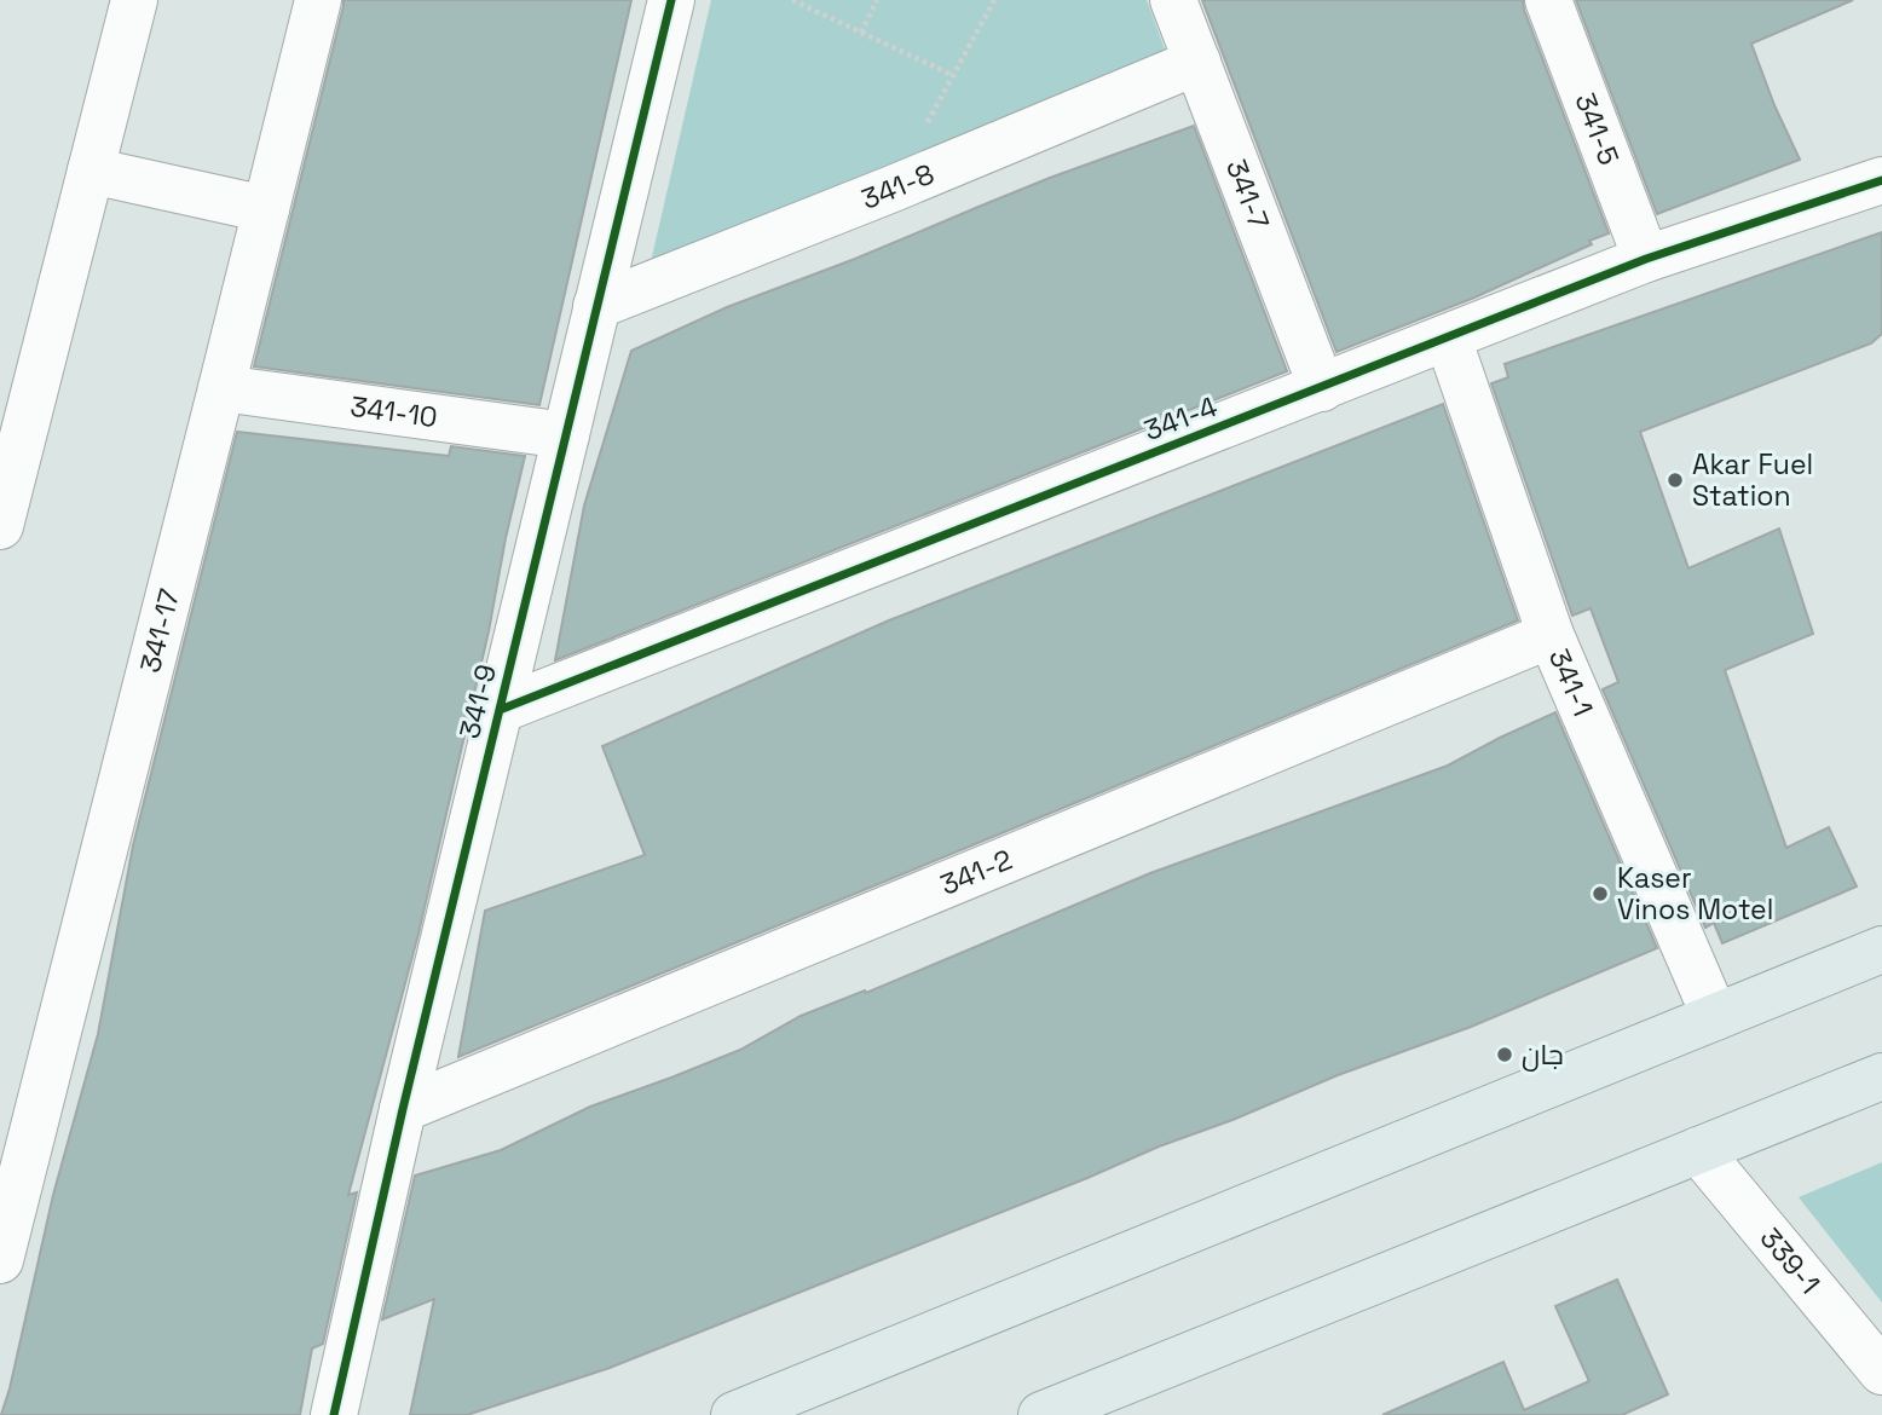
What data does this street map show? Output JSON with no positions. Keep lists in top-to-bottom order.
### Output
{
  "streets": {
    "street": [
      "341-5",
      "341-8",
      "341-7",
      "341-10",
      "341-4",
      "341-17",
      "341-1",
      "341-9",
      "341-2",
      "339-1"
    ]
  },
  "crossings": [
    ["341-5", "341-4"],
    ["341-8", "341-7"],
    ["341-8", "341-9"],
    ["341-7", "341-4"],
    ["341-10", "341-17"],
    ["341-10", "341-9"],
    ["341-4", "341-1"],
    ["341-4", "341-9"],
    ["341-1", "341-2"],
    ["341-9", "341-2"]
  ],
  "places": ["Akar Fuel Station", "Kaser Vinos Motel", "جان"]
}
